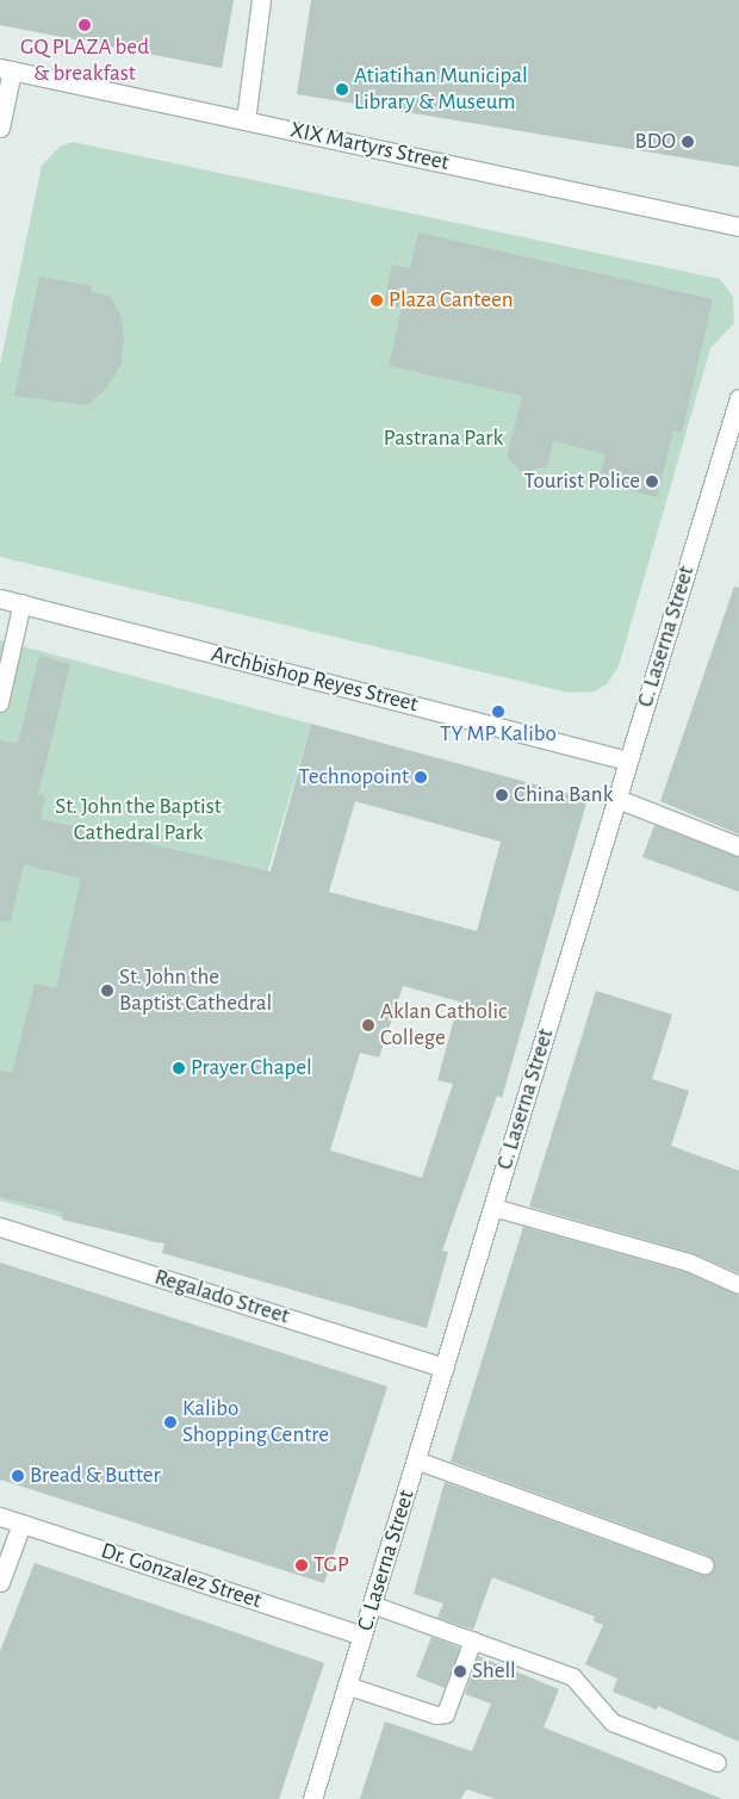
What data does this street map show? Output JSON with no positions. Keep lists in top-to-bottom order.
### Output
{
  "streets": {
    "street": [
      "XIX Martyrs Street",
      "C. Laserna Street",
      "Archbishop Reyes Street",
      "Regalado Street",
      "Dr. Gonzalez Street"
    ]
  },
  "crossings": [
    ["C. Laserna Street", "Archbishop Reyes Street"],
    ["C. Laserna Street", "Regalado Street"],
    ["C. Laserna Street", "Dr. Gonzalez Street"]
  ],
  "parks": ["Pastrana Park", "St. John the Baptist Cathedral Park"],
  "places": [
    "GQ PLAZA bed & breakfast",
    "Atiatihan Municipal Library & Museum",
    "BDO",
    "Plaza Canteen",
    "Tourist Police",
    "TY MP Kalibo",
    "Technopoint",
    "China Bank",
    "St. John the Baptist Cathedral",
    "Aklan Catholic College",
    "Prayer Chapel",
    "Kalibo Shopping Centre",
    "Bread & Butter",
    "TGP",
    "Shell"
  ]
}
